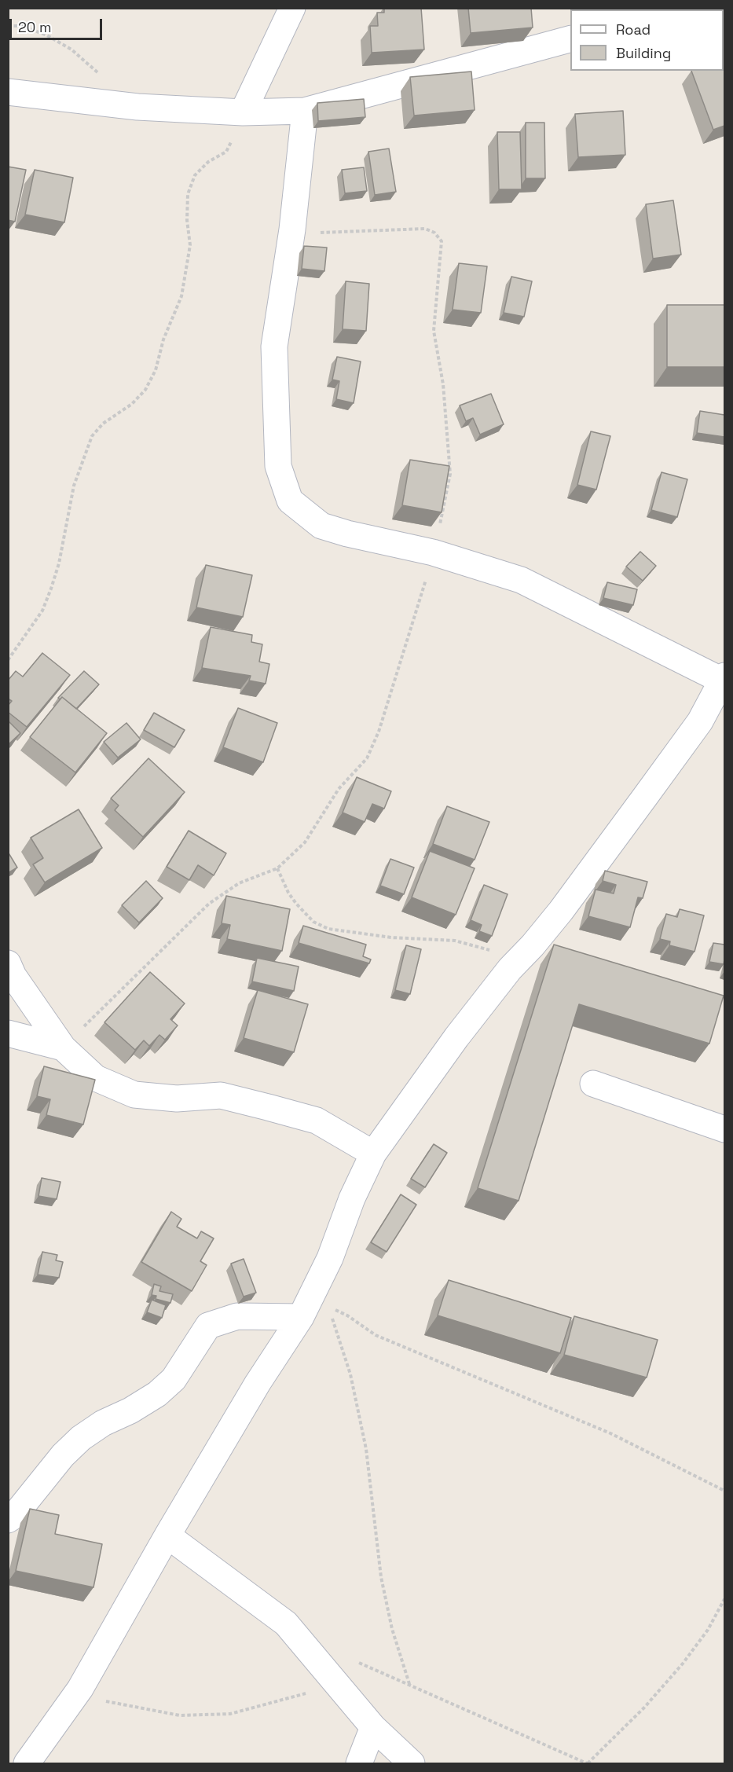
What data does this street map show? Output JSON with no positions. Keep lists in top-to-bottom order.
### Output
{
  "legend": ["Road", "Building"],
  "scale_bar": "20 m"
}
